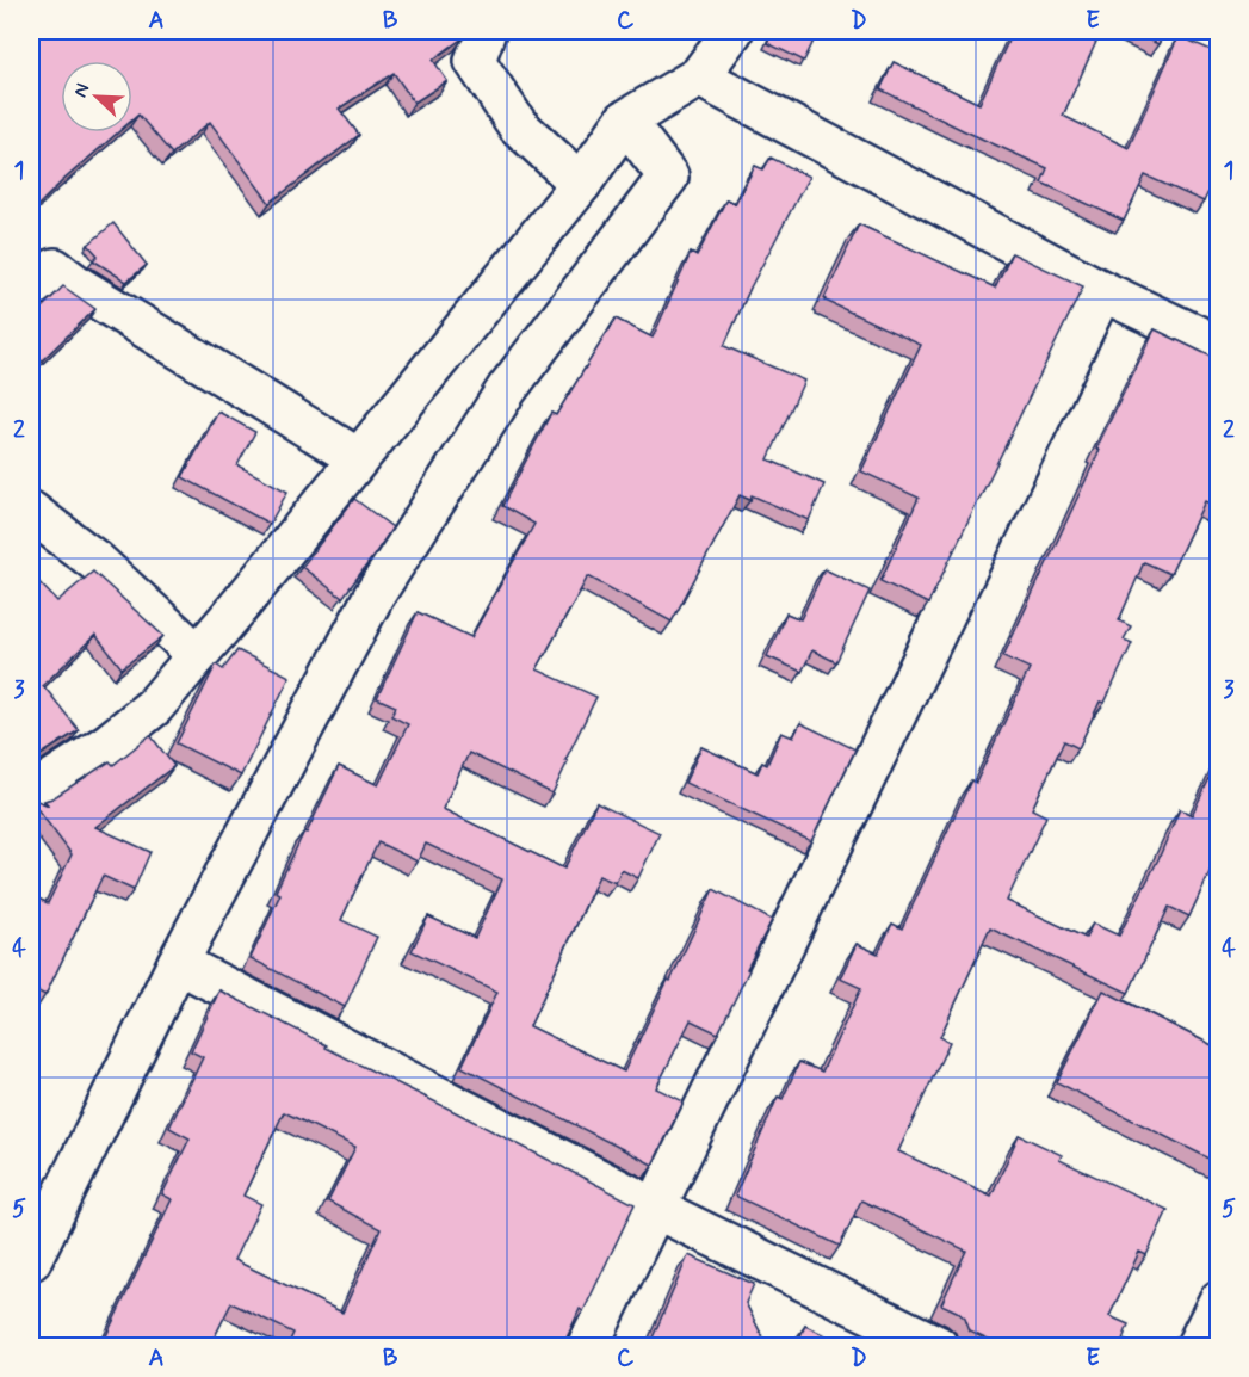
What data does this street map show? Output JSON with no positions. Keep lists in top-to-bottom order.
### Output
{
  "north": "top left",
  "grid": {
    "columns": [
      "A",
      "B",
      "C",
      "D",
      "E"
    ],
    "rows": [
      "1",
      "2",
      "3",
      "4",
      "5"
    ]
  }
}
